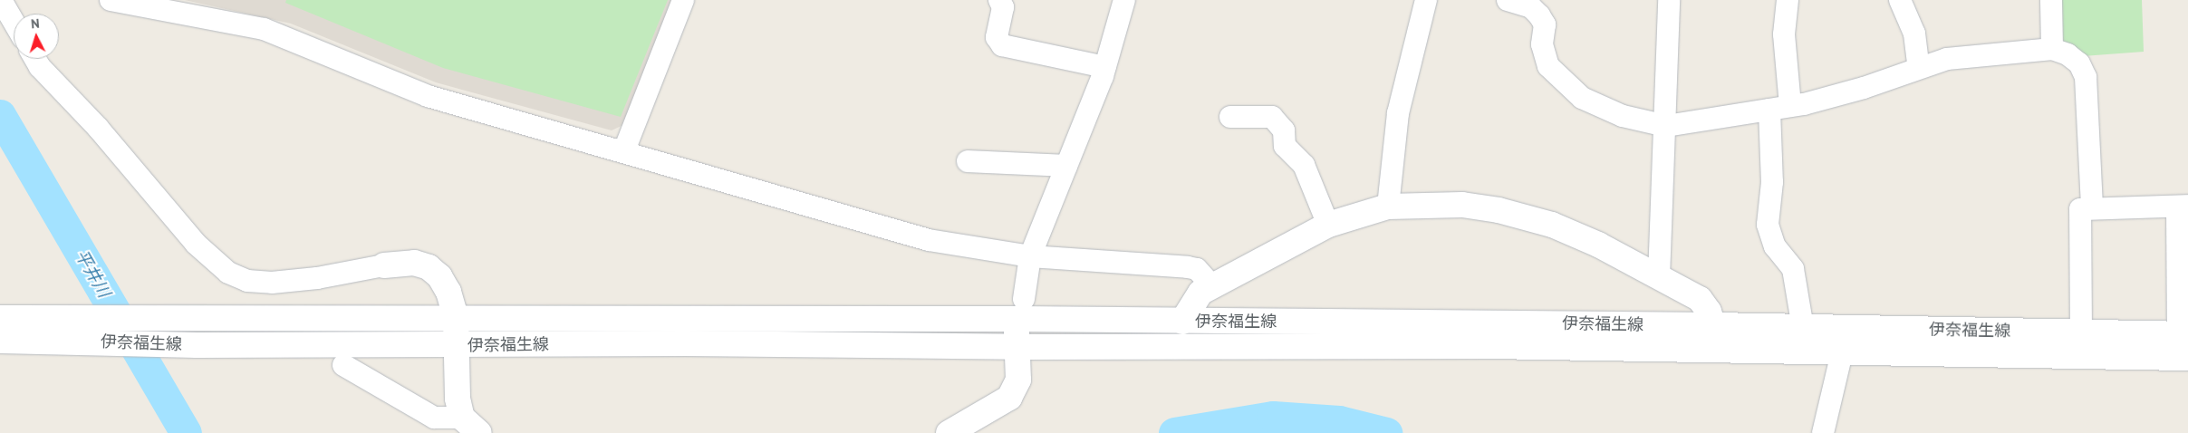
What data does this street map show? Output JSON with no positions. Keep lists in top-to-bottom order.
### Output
{
  "streets": {
    "main road": ["伊奈福生線"]
  },
  "water": ["平井川"],
  "north": "top"
}
